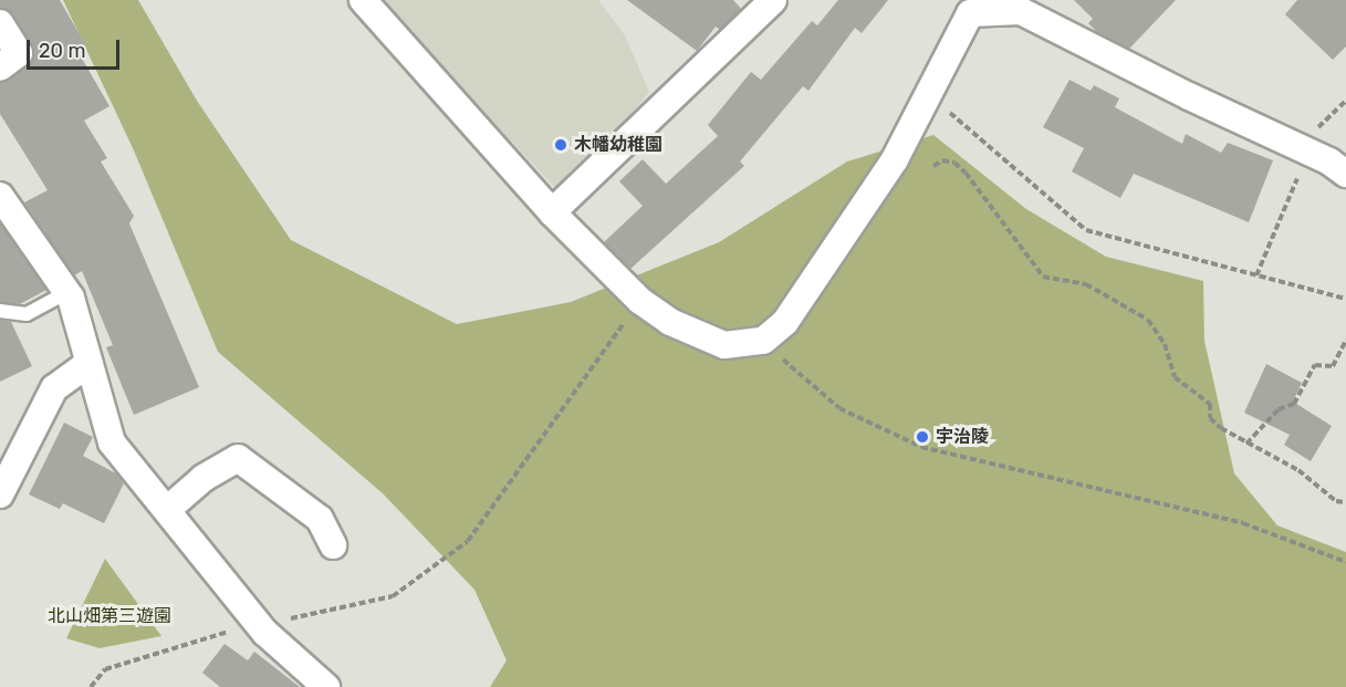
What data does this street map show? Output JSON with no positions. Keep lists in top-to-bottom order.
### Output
{
  "parks": ["北山畑第三遊園"],
  "places": ["木幡幼稚園", "宇治陵"],
  "scale_bar": "20 m"
}
